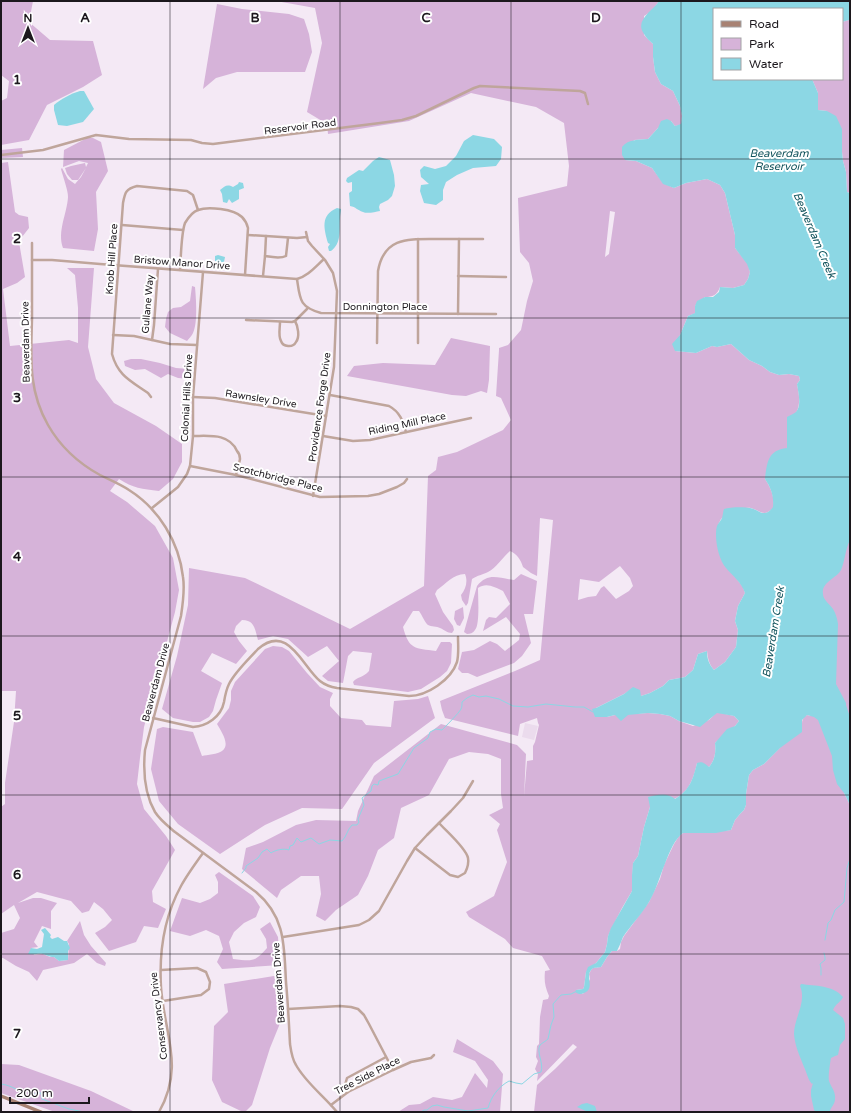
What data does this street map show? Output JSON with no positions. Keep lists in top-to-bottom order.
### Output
{
  "streets": {
    "street": [
      "Reservoir Road",
      "Knob Hill Place",
      "Bristow Manor Drive",
      "Gullane Way",
      "Donnington Place",
      "Beaverdam Drive",
      "Colonial Hills Drive",
      "Rawnsley Drive",
      "Providence Forge Drive",
      "Riding Mill Place",
      "Scotchbridge Place",
      "Conservancy Drive",
      "Tree Side Place"
    ]
  },
  "crossings": [
    ["Knob Hill Place", "Bristow Manor Drive"],
    ["Knob Hill Place", "Colonial Hills Drive"],
    ["Bristow Manor Drive", "Gullane Way"],
    ["Bristow Manor Drive", "Beaverdam Drive"],
    ["Bristow Manor Drive", "Colonial Hills Drive"],
    ["Donnington Place", "Providence Forge Drive"],
    ["Beaverdam Drive", "Colonial Hills Drive"],
    ["Beaverdam Drive", "Conservancy Drive"],
    ["Beaverdam Drive", "Tree Side Place"],
    ["Colonial Hills Drive", "Rawnsley Drive"],
    ["Colonial Hills Drive", "Scotchbridge Place"],
    ["Rawnsley Drive", "Providence Forge Drive"],
    ["Providence Forge Drive", "Riding Mill Place"],
    ["Providence Forge Drive", "Scotchbridge Place"]
  ],
  "water": ["Beaverdam Reservoir", "Beaverdam Creek"],
  "legend": ["Road", "Park", "Water"],
  "scale_bar": "200 m",
  "north": "top",
  "grid": {
    "columns": [
      "A",
      "B",
      "C",
      "D"
    ],
    "rows": [
      "1",
      "2",
      "3",
      "4",
      "5",
      "6",
      "7"
    ]
  }
}
